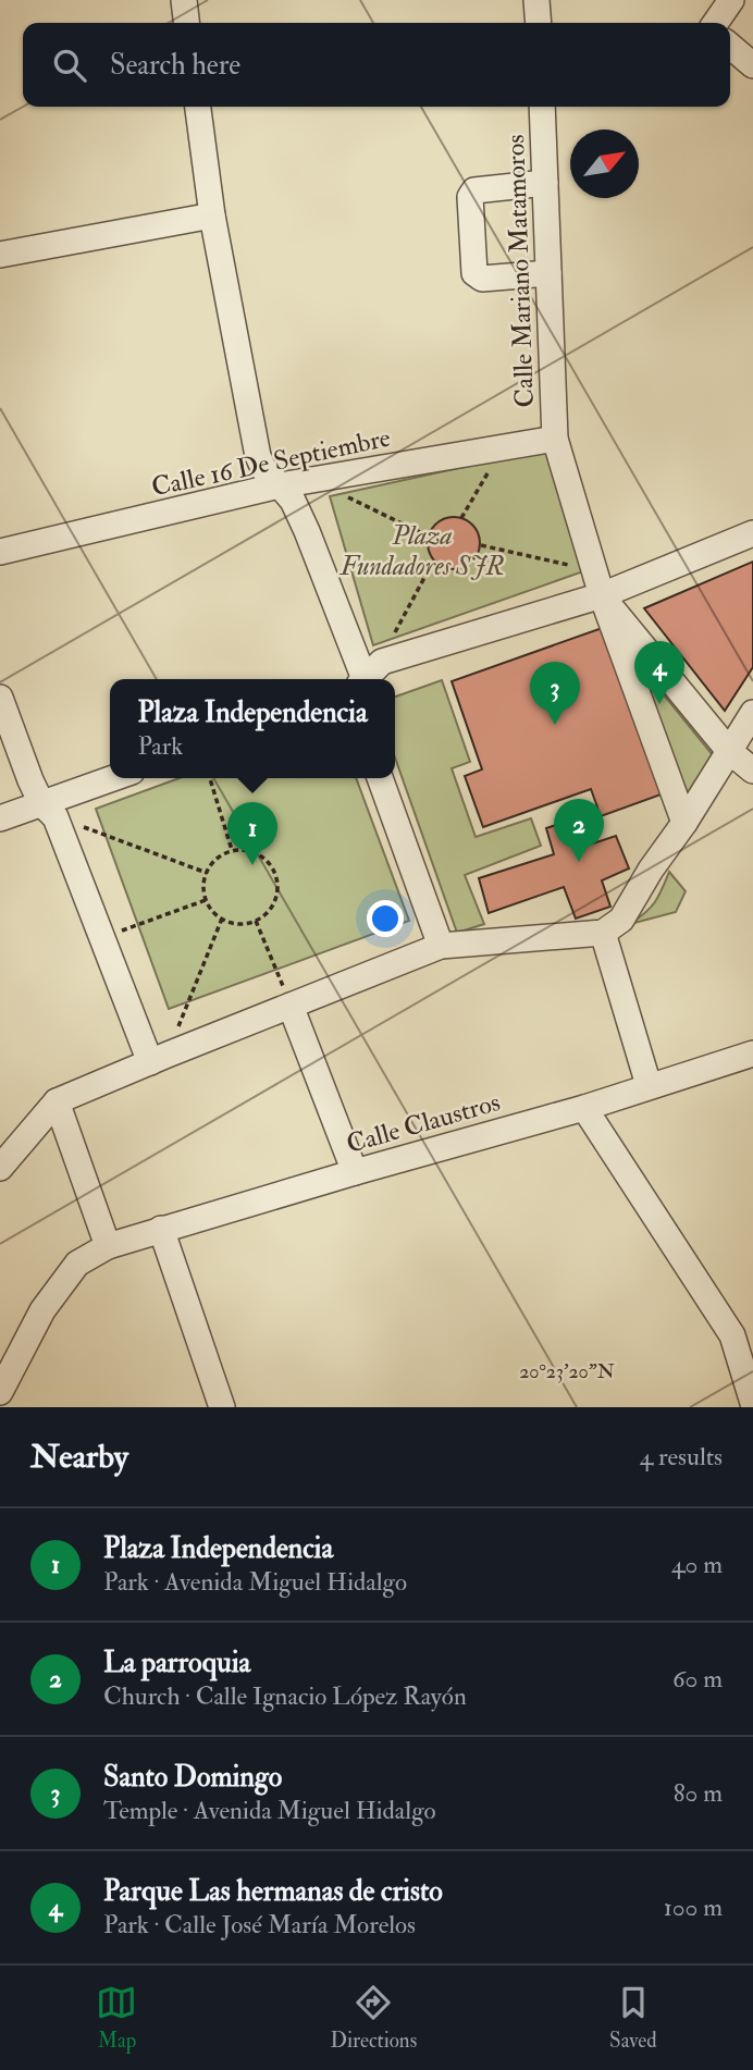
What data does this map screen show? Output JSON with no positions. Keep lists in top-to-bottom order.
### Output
{
  "streets": {
    "street": ["Calle Mariano Matamoros", "Calle 16 De Septiembre", "Calle Claustros"]
  },
  "crossings": [
    ["Calle Mariano Matamoros", "Calle 16 De Septiembre"]
  ],
  "parks": ["Plaza Fundadores SJR"],
  "north": "top right",
  "page": {
    "search": "Search here",
    "pins": [
      "4",
      "3",
      "2",
      "1"
    ],
    "popup": ["Plaza Independencia", "Park"],
    "heading": ["Nearby", "4 results"],
    "list": [
      {
        "mark": "1",
        "name": "Plaza Independencia",
        "note": "Park · Avenida Miguel Hidalgo",
        "value": "40 m"
      },
      {
        "mark": "2",
        "name": "La parroquia",
        "note": "Church · Calle Ignacio López Rayón",
        "value": "60 m"
      },
      {
        "mark": "3",
        "name": "Santo Domingo",
        "note": "Temple · Avenida Miguel Hidalgo",
        "value": "80 m"
      },
      {
        "mark": "4",
        "name": "Parque Las hermanas de cristo",
        "note": "Park · Calle José María Morelos",
        "value": "100 m"
      }
    ],
    "nav": ["Map", "Directions", "Saved"]
  },
  "coordinates": ["20°23'20\"N"]
}
